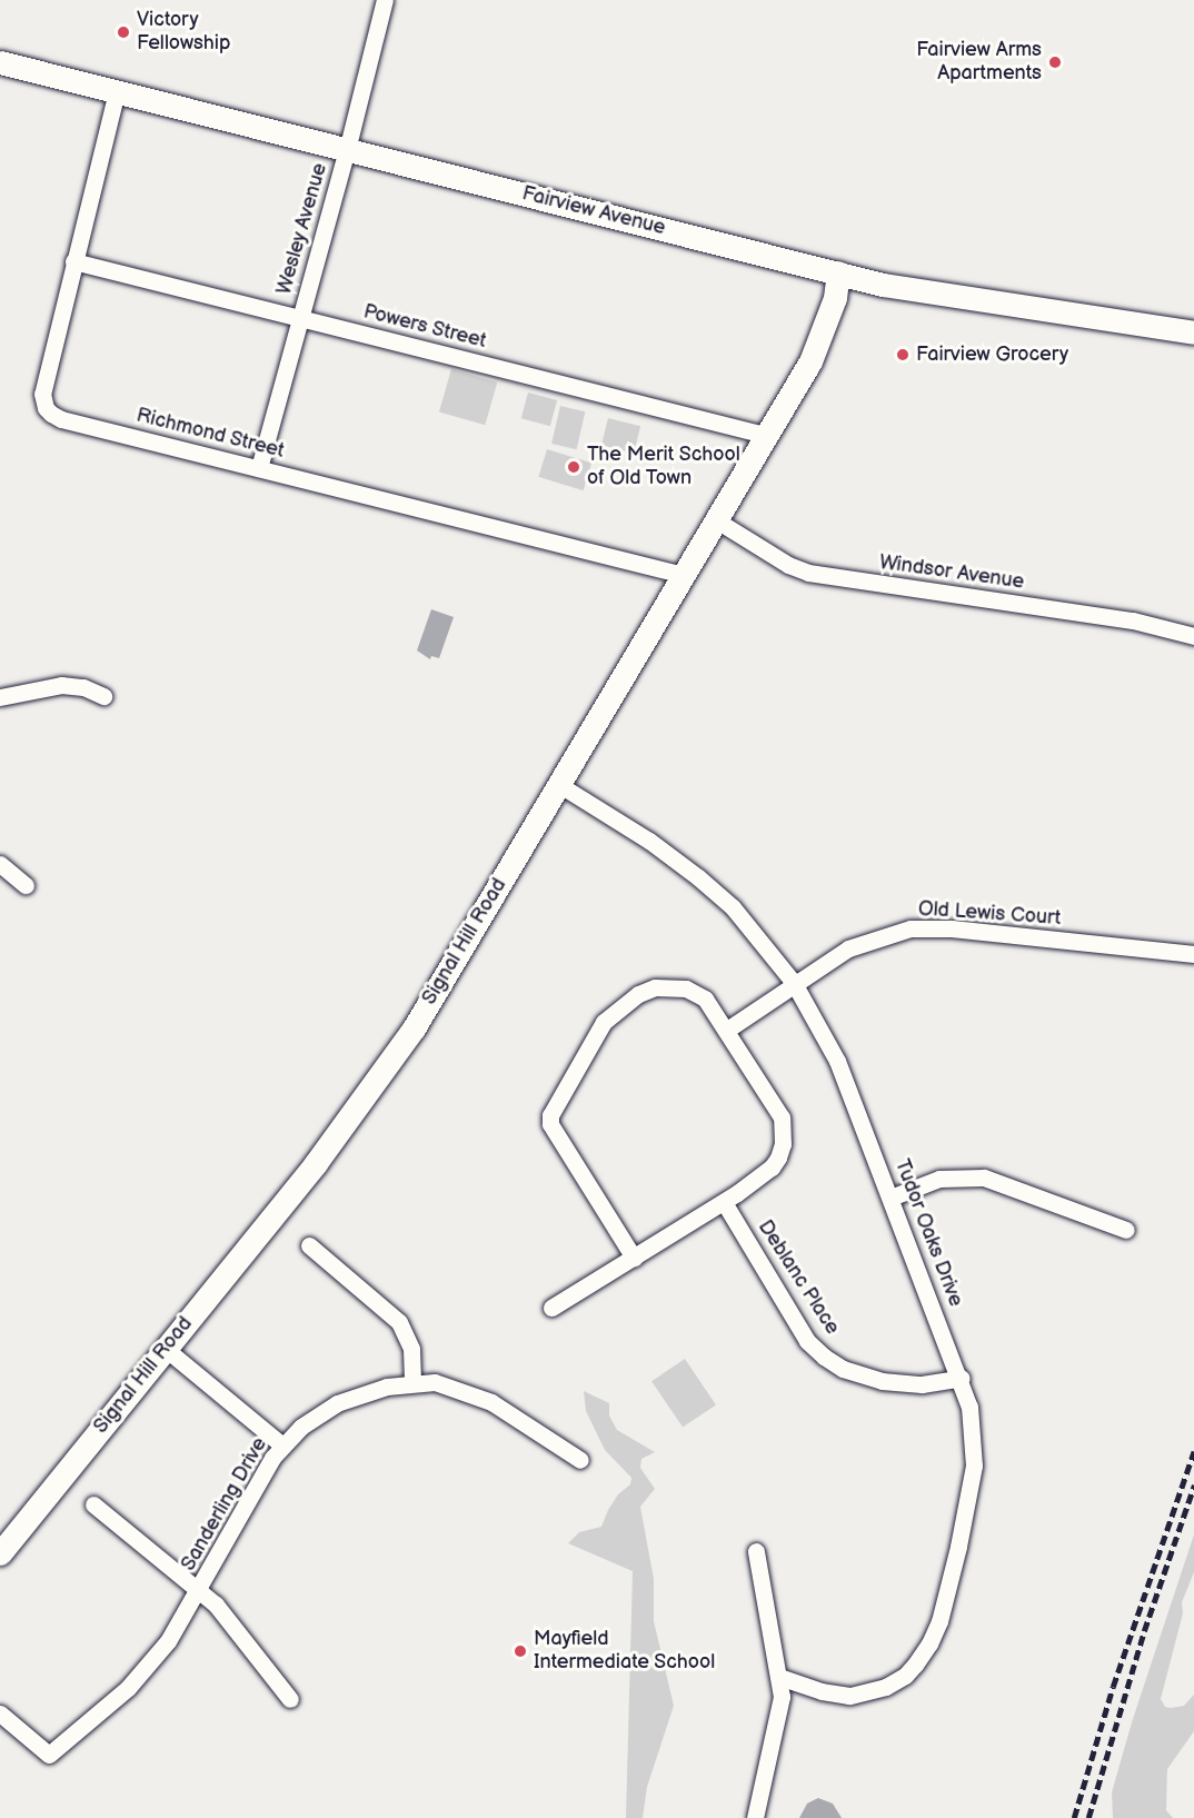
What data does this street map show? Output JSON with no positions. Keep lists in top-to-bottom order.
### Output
{
  "streets": {
    "main road": ["Fairview Avenue", "Signal Hill Road"],
    "street": [
      "Wesley Avenue",
      "Powers Street",
      "Richmond Street",
      "Windsor Avenue",
      "Old Lewis Court",
      "Tudor Oaks Drive",
      "Deblanc Place",
      "Sanderling Drive"
    ]
  },
  "crossings": [
    ["Fairview Avenue", "Wesley Avenue"],
    ["Fairview Avenue", "Richmond Street"],
    ["Fairview Avenue", "Signal Hill Road"],
    ["Wesley Avenue", "Powers Street"],
    ["Wesley Avenue", "Richmond Street"],
    ["Powers Street", "Richmond Street"],
    ["Powers Street", "Signal Hill Road"],
    ["Richmond Street", "Signal Hill Road"],
    ["Windsor Avenue", "Signal Hill Road"],
    ["Old Lewis Court", "Tudor Oaks Drive"],
    ["Signal Hill Road", "Tudor Oaks Drive"],
    ["Tudor Oaks Drive", "Deblanc Place"]
  ],
  "places": [
    "Victory Fellowship",
    "Fairview Arms Apartments",
    "Fairview Grocery",
    "The Merit School of Old Town",
    "Mayfield Intermediate School"
  ]
}
